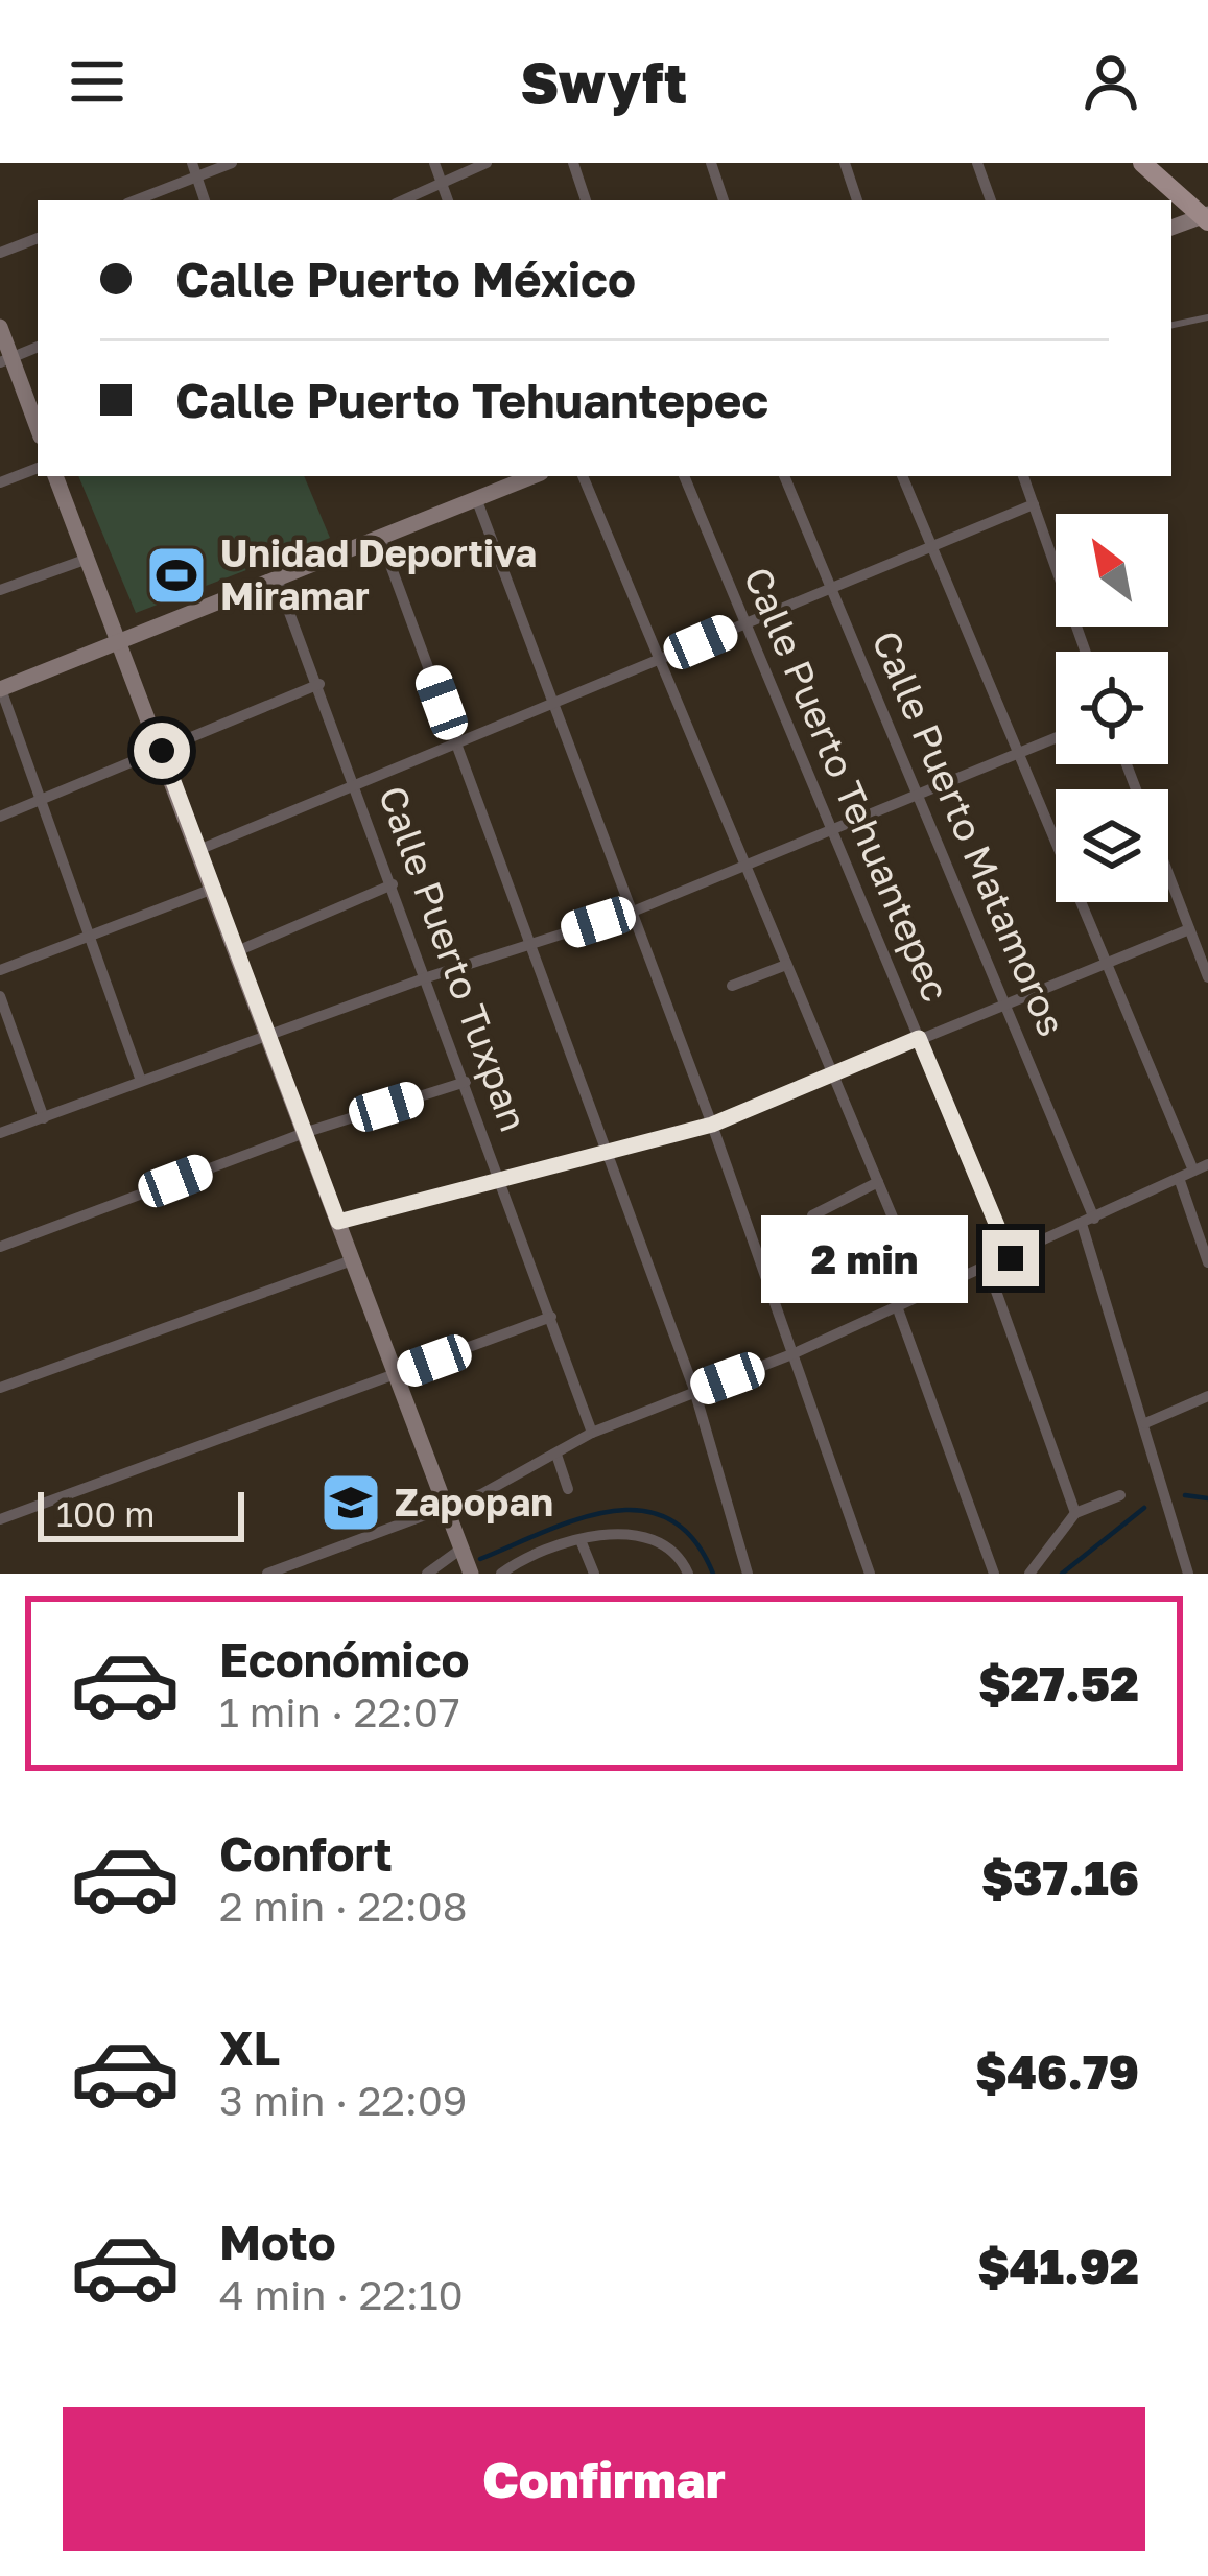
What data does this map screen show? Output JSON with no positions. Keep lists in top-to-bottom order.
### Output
{
  "streets": {
    "street": ["Calle Puerto Tehuantepec", "Calle Puerto Matamoros", "Calle Puerto Tuxpan"]
  },
  "places": {
    "sports": ["Unidad Deportiva Miramar"],
    "school or university": ["Zapopan"]
  },
  "scale_bar": "100 m",
  "north": "top left",
  "page": {
    "header": "Swyft",
    "banner": ["Calle Puerto México", "Calle Puerto Tehuantepec"],
    "bubble": "2 min",
    "scale": "100 m",
    "list": [
      {
        "name": "Económico",
        "note": "1 min · 22:07",
        "value": "$27.52"
      },
      {
        "name": "Confort",
        "note": "2 min · 22:08",
        "value": "$37.16"
      },
      {
        "name": "XL",
        "note": "3 min · 22:09",
        "value": "$46.79"
      },
      {
        "name": "Moto",
        "note": "4 min · 22:10",
        "value": "$41.92"
      }
    ],
    "buttons": "Confirmar"
  }
}
